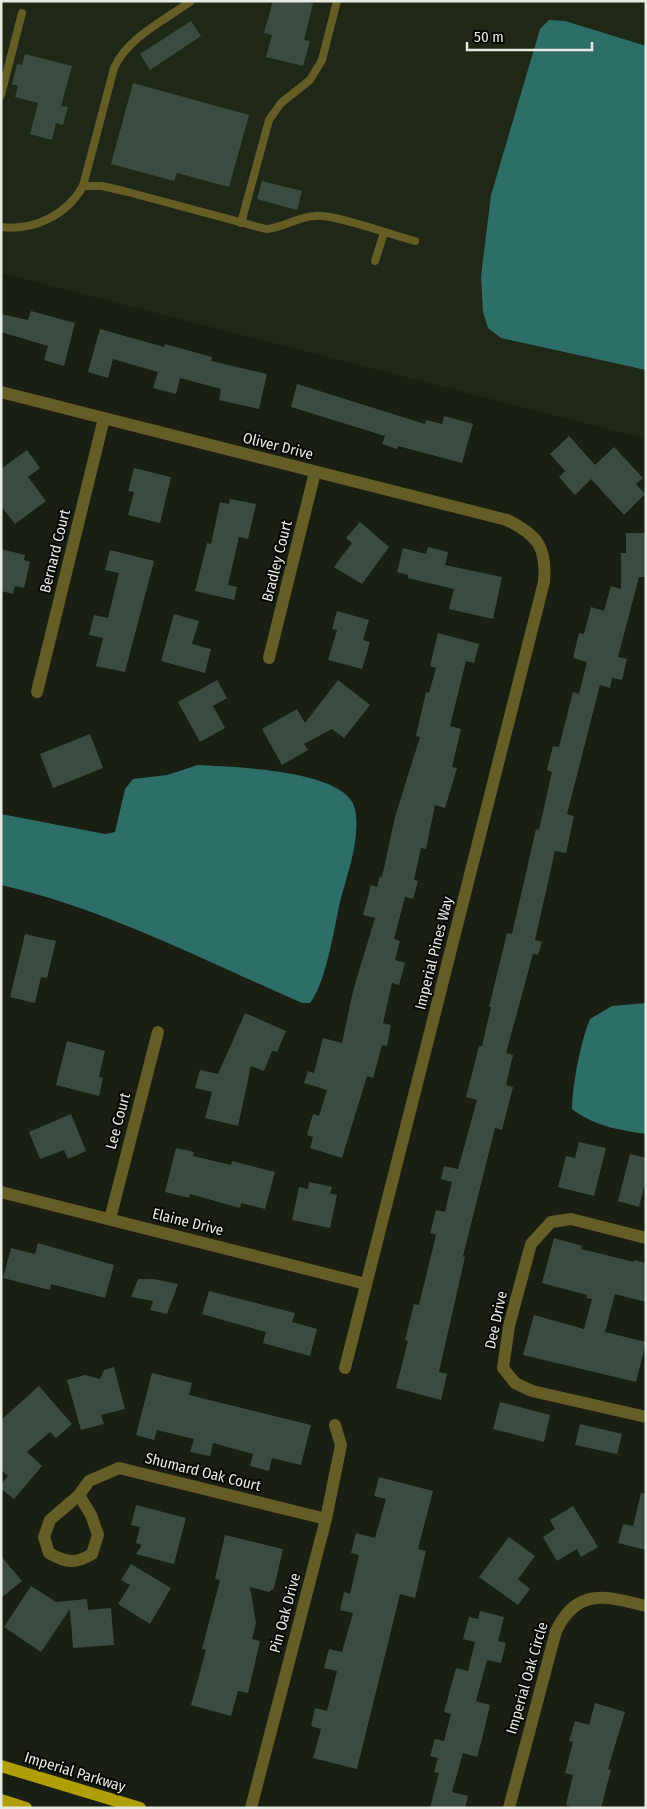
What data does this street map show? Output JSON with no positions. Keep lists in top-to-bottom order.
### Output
{
  "streets": {
    "main road": ["Imperial Parkway"],
    "street": [
      "Oliver Drive",
      "Bernard Court",
      "Bradley Court",
      "Imperial Pines Way",
      "Lee Court",
      "Elaine Drive",
      "Dee Drive",
      "Shumard Oak Court",
      "Pin Oak Drive",
      "Imperial Oak Circle"
    ]
  },
  "crossings": [
    ["Oliver Drive", "Bernard Court"],
    ["Oliver Drive", "Bradley Court"],
    ["Oliver Drive", "Imperial Pines Way"],
    ["Imperial Pines Way", "Elaine Drive"],
    ["Lee Court", "Elaine Drive"],
    ["Shumard Oak Court", "Pin Oak Drive"]
  ],
  "scale_bar": "50 m"
}
